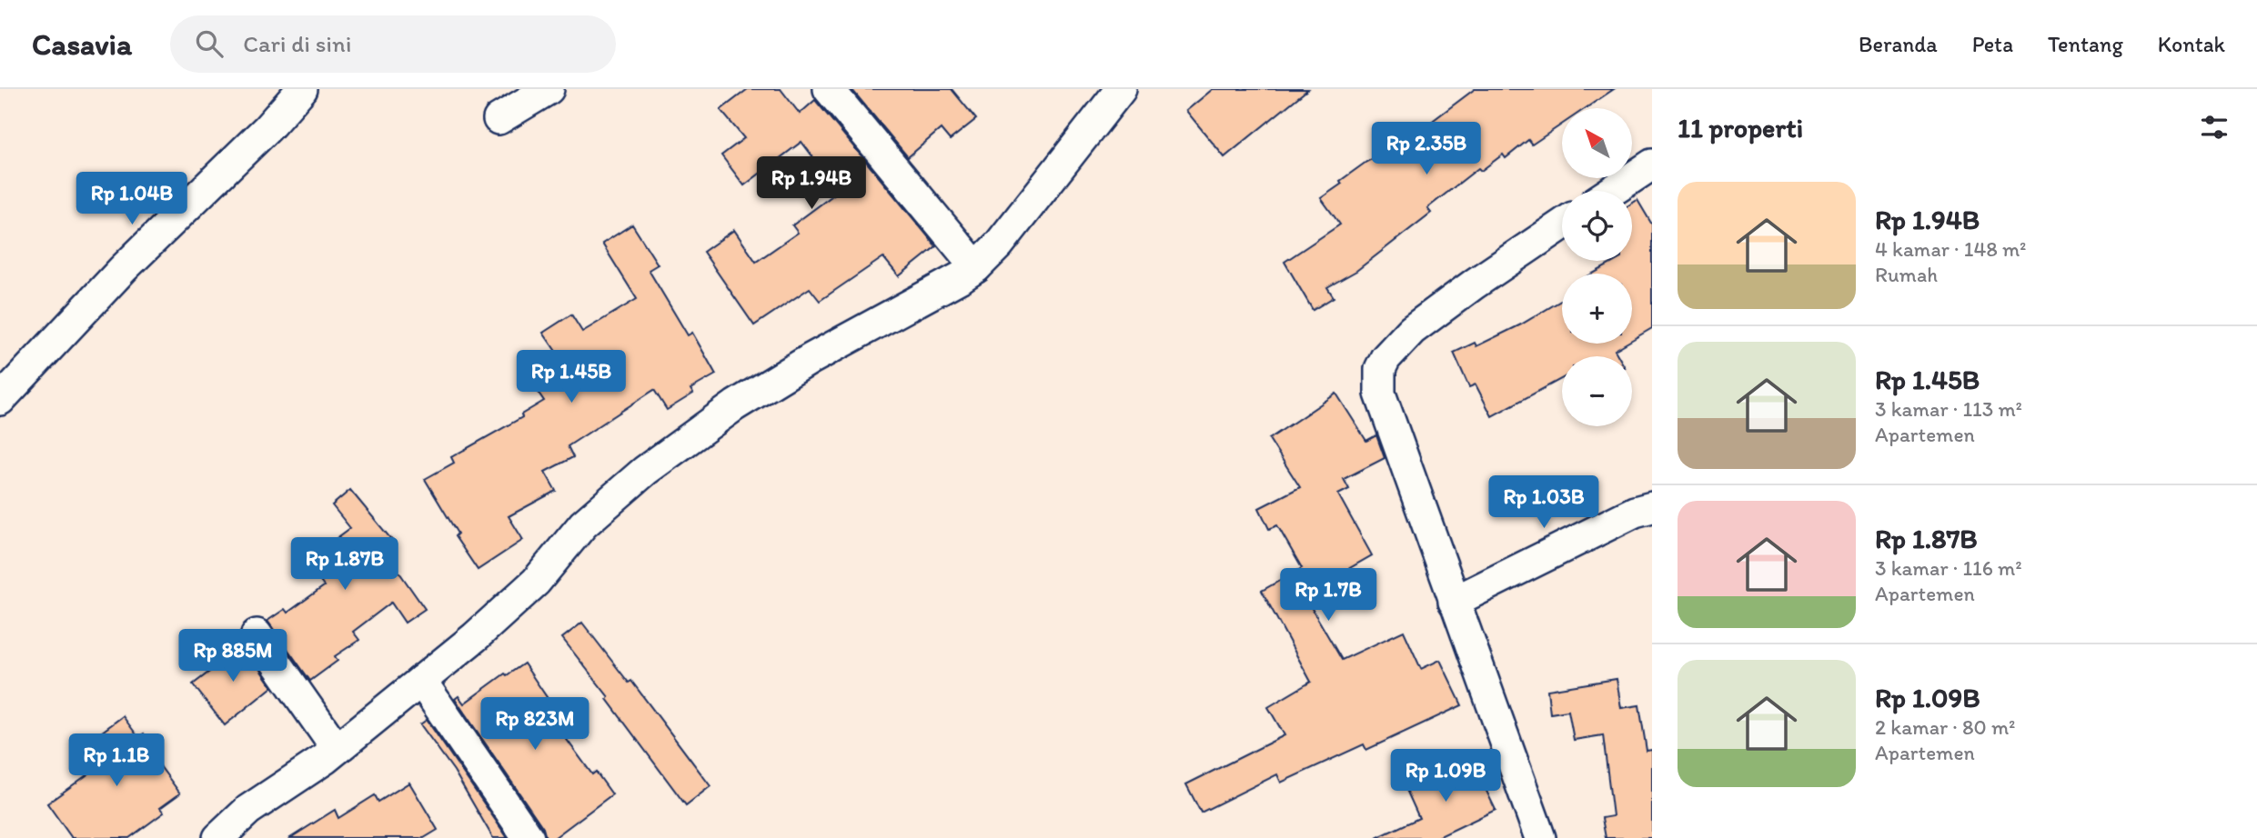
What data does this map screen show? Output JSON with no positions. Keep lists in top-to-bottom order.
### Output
{
  "north": "top left",
  "page": {
    "header": "Casavia",
    "search": "Cari di sini",
    "nav": [
      "Beranda",
      "Peta",
      "Tentang",
      "Kontak"
    ],
    "heading": "11 properti",
    "map_buttons": ["+", "−"],
    "price": [
      "Rp 2.35B",
      "Rp 1.94B",
      "Rp 1.04B",
      "Rp 1.45B",
      "Rp 1.03B",
      "Rp 1.87B",
      "Rp 1.7B",
      "Rp 885M",
      "Rp 823M",
      "Rp 1.1B",
      "Rp 1.09B"
    ],
    "list": [
      {
        "name": "Rp 1.94B",
        "note": "4 kamar · 148 m² · Rumah"
      },
      {
        "name": "Rp 1.45B",
        "note": "3 kamar · 113 m² · Apartemen"
      },
      {
        "name": "Rp 1.87B",
        "note": "3 kamar · 116 m² · Apartemen"
      },
      {
        "name": "Rp 1.09B",
        "note": "2 kamar · 80 m² · Apartemen"
      }
    ]
  }
}
